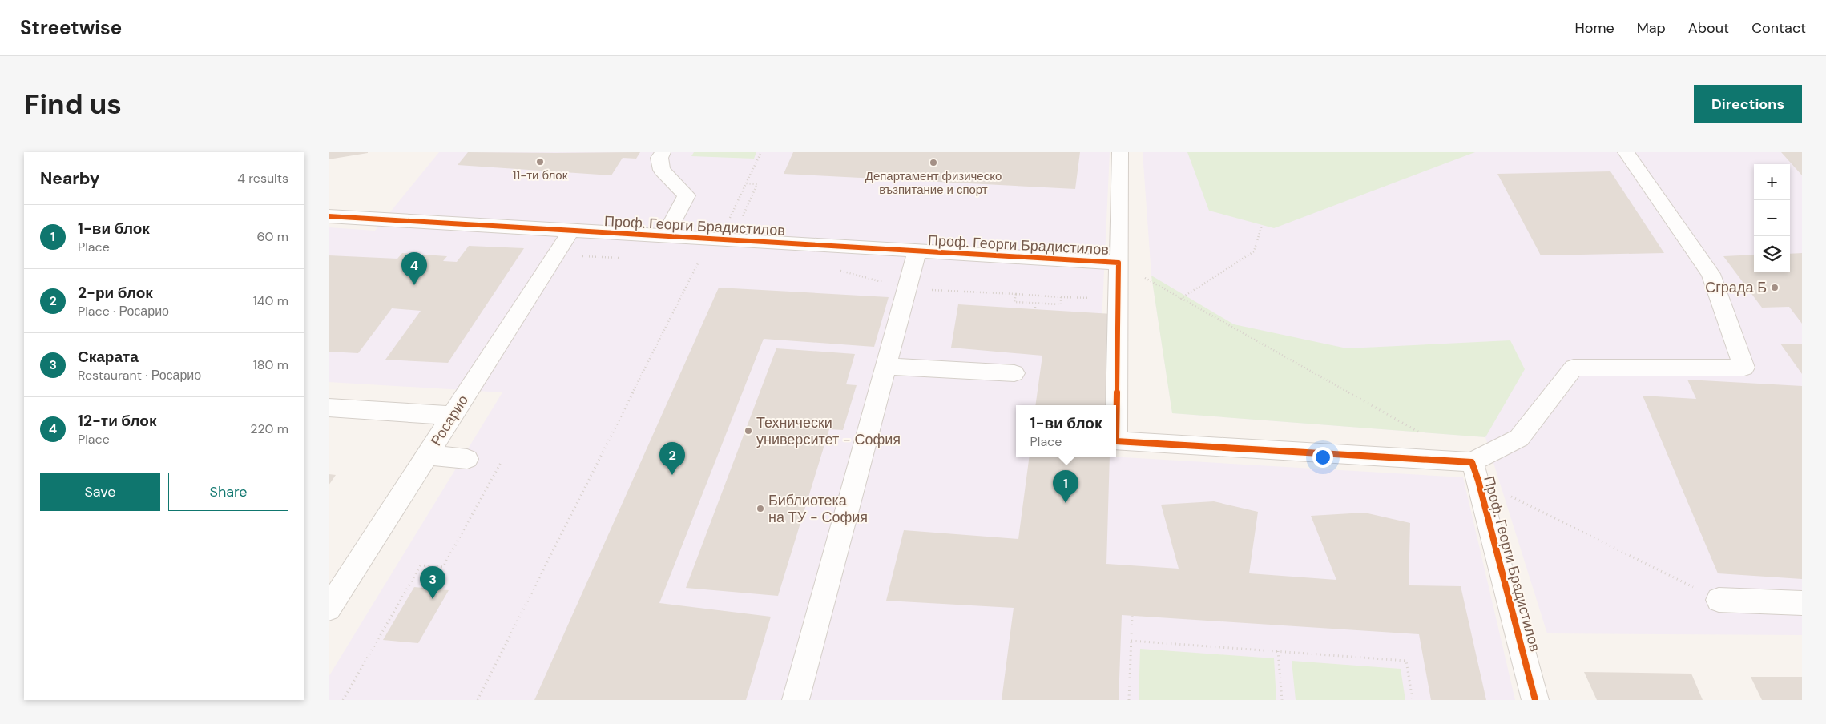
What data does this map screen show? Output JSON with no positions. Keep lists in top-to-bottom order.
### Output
{
  "streets": {
    "street": ["Проф. Георги Брадистилов", "Росарио"]
  },
  "crossings": [
    ["Проф. Георги Брадистилов", "Росарио"]
  ],
  "places": [
    "11-ти блок",
    "Департамент физическо възпитание и спорт",
    "Сграда Б",
    "Технически университет - София",
    "Библиотека на ТУ - София"
  ],
  "page": {
    "header": "Streetwise",
    "nav": [
      "Home",
      "Map",
      "About",
      "Contact"
    ],
    "buttons": [
      "Directions",
      ["Save", "Share"]
    ],
    "title": "Find us",
    "heading": ["Nearby", "4 results"],
    "map_buttons": ["+", "−"],
    "list": [
      {
        "mark": "1",
        "name": "1-ви блок",
        "note": "Place",
        "value": "60 m"
      },
      {
        "mark": "2",
        "name": "2-ри блок",
        "note": "Place · Росарио",
        "value": "140 m"
      },
      {
        "mark": "3",
        "name": "Скарата",
        "note": "Restaurant · Росарио",
        "value": "180 m"
      },
      {
        "mark": "4",
        "name": "12-ти блок",
        "note": "Place",
        "value": "220 m"
      }
    ],
    "pins": [
      "4",
      "2",
      "1",
      "3"
    ],
    "popup": ["1-ви блок", "Place"]
  }
}
